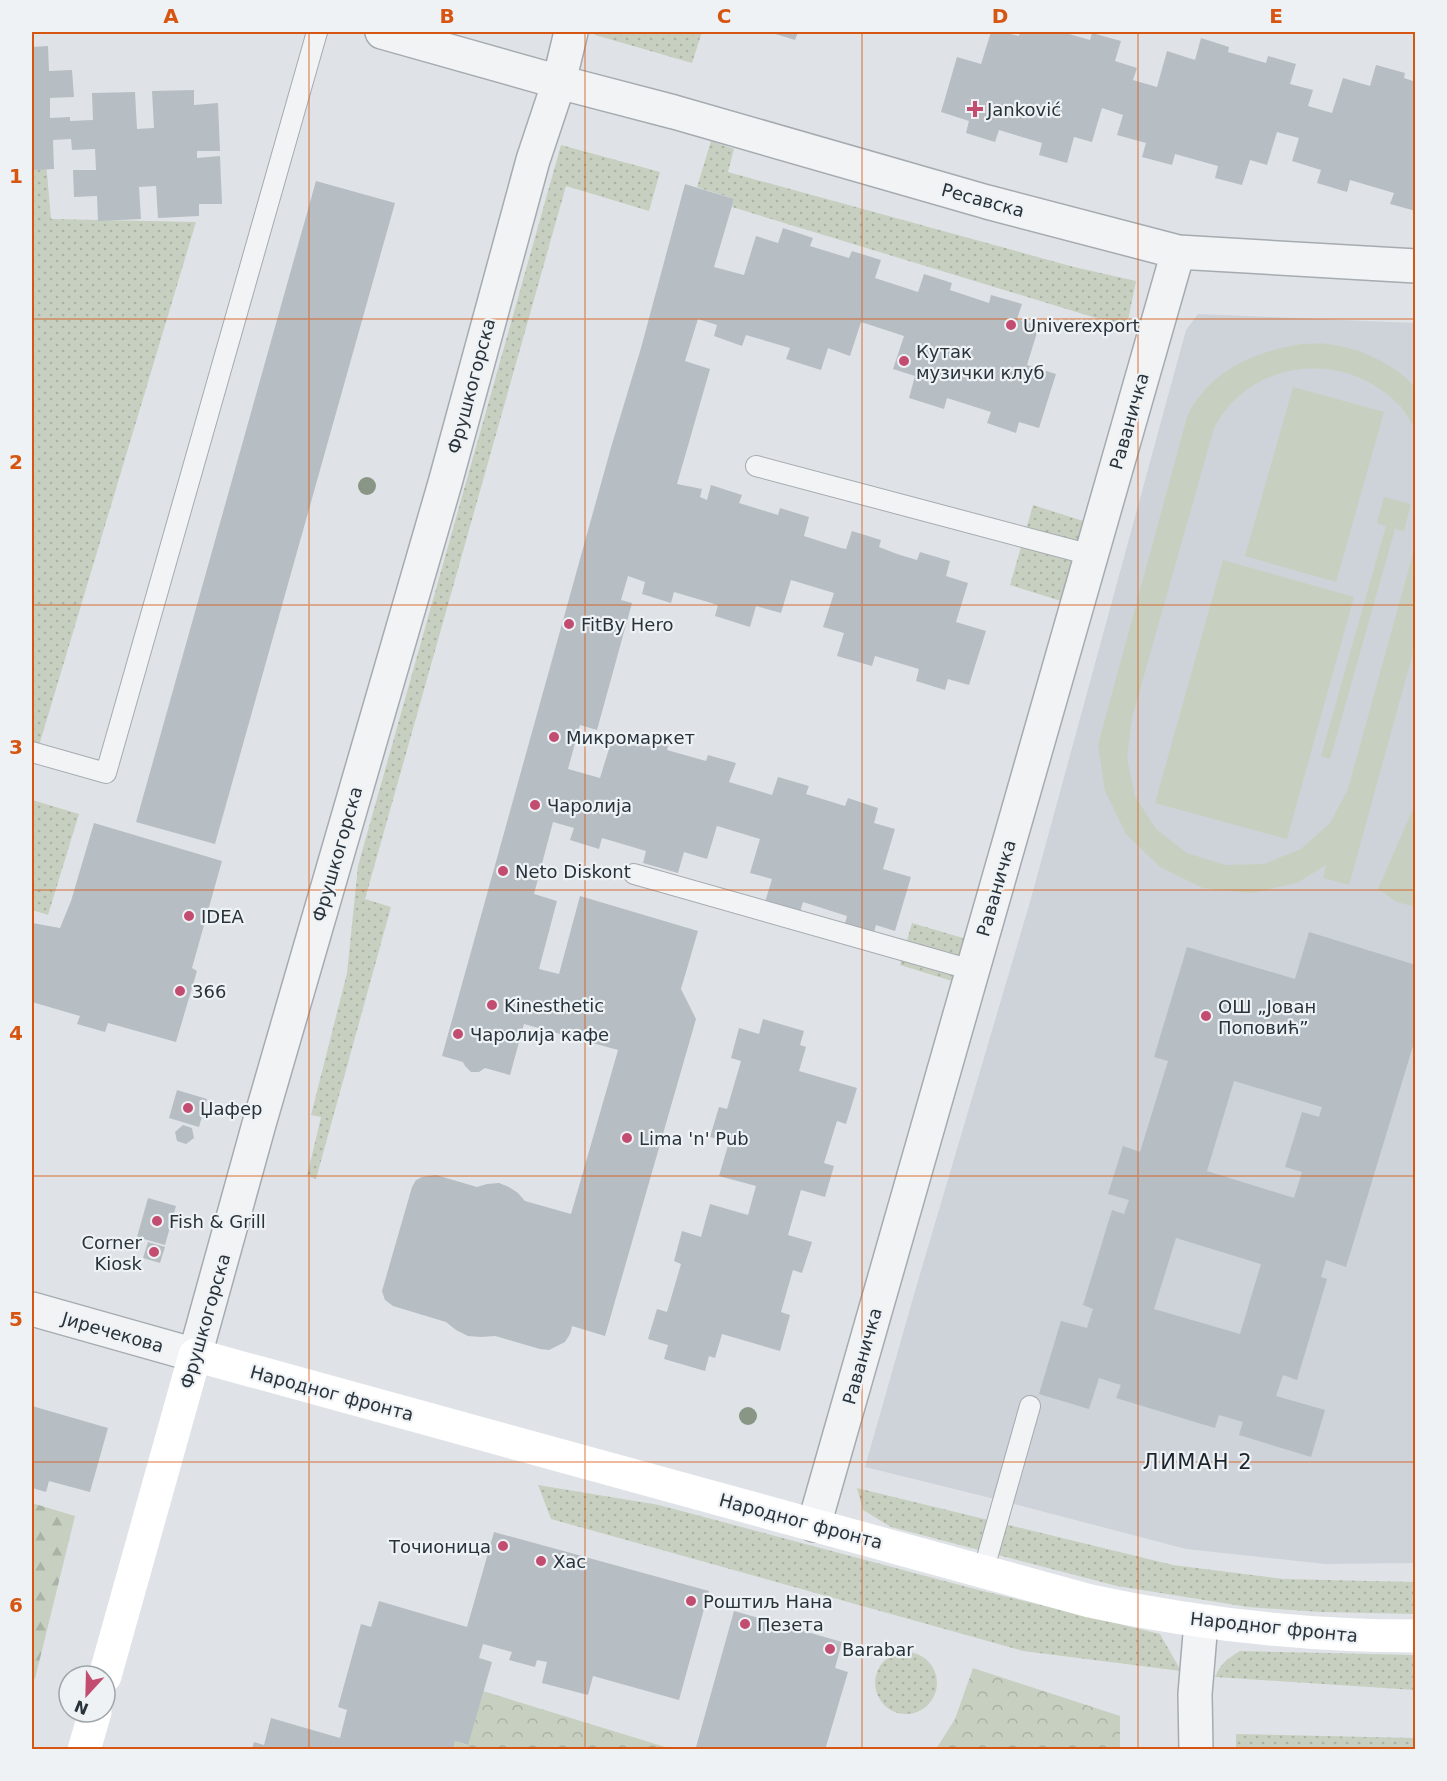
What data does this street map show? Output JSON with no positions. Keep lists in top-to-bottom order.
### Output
{
  "streets": {
    "street": [
      "Ресавска",
      "Фрушкогорска",
      "Раваничка",
      "Јиречекова",
      "Народног фронта"
    ]
  },
  "crossings": [
    ["Ресавска", "Фрушкогорска"],
    ["Ресавска", "Раваничка"],
    ["Фрушкогорска", "Јиречекова"],
    ["Фрушкогорска", "Народног фронта"],
    ["Раваничка", "Народног фронта"],
    ["Јиречекова", "Народног фронта"]
  ],
  "districts": ["ЛИМАН 2"],
  "places": {
    "health": ["Janković"],
    "other": [
      "Univerexport",
      "Кутак музички клуб",
      "FitBy Hero",
      "Микромаркет",
      "Чаролија",
      "Neto Diskont",
      "IDEA",
      "366",
      "Kinesthetic",
      "ОШ „Јован Поповић”",
      "Чаролија кафе",
      "Џафер",
      "Lima 'n' Pub",
      "Fish & Grill",
      "Corner Kiosk",
      "Точионица",
      "Хас",
      "Роштиљ Нана",
      "Пезета",
      "Barabar"
    ]
  },
  "north": "bottom",
  "grid": {
    "columns": [
      "A",
      "B",
      "C",
      "D",
      "E"
    ],
    "rows": [
      "1",
      "2",
      "3",
      "4",
      "5",
      "6"
    ]
  }
}
